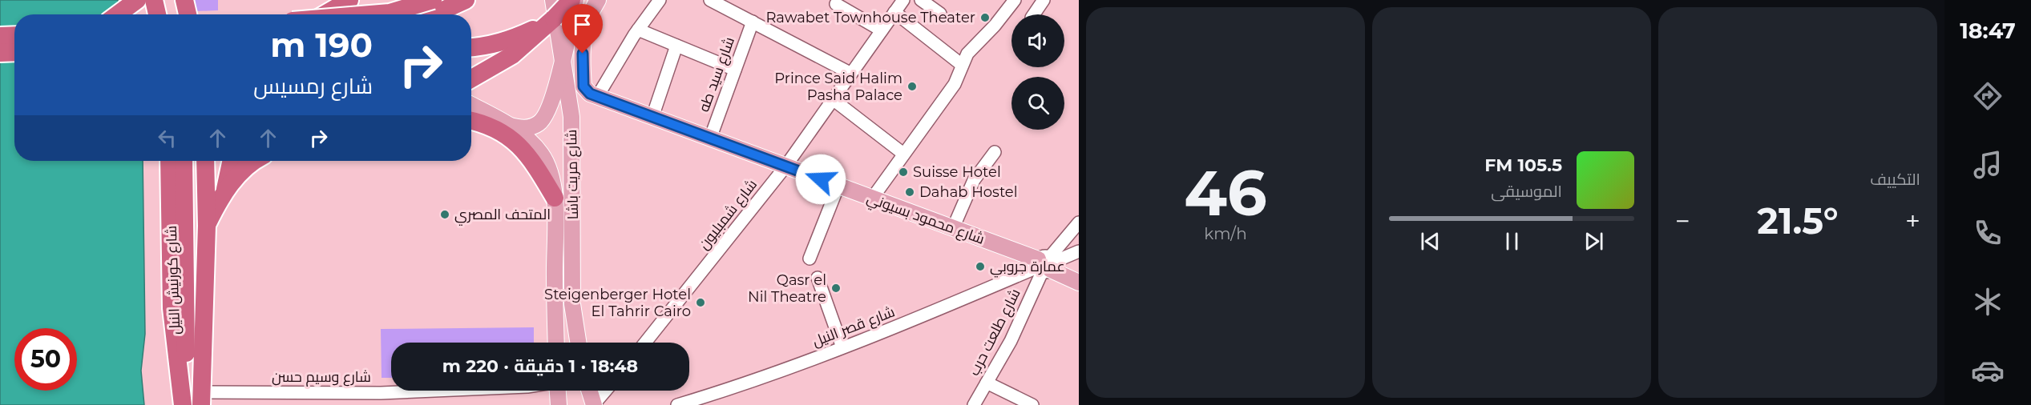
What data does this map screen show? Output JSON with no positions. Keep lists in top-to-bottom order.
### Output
{
  "streets": {
    "highway": ["شارع كورنيش النيل"],
    "main road": ["شارع مريت باشا", "شارع محمود بسيوني"],
    "street": [
      "شارع سيد طه",
      "شارع شمبليون",
      "شارع قصر النيل",
      "شارع طلعت حرب",
      "شارع وسيم حسن"
    ]
  },
  "crossings": [
    ["شارع سيد طه", "شارع محمود بسيوني"],
    ["شارع شمبليون", "شارع محمود بسيوني"],
    ["شارع محمود بسيوني", "شارع قصر النيل"],
    ["شارع محمود بسيوني", "شارع طلعت حرب"],
    ["شارع كورنيش النيل", "شارع وسيم حسن"],
    ["شارع قصر النيل", "شارع طلعت حرب"]
  ],
  "places": [
    "Rawabet Townhouse Theater",
    "Prince Said Halim Pasha Palace",
    "Suisse Hotel",
    "Dahab Hostel",
    "المتحف المصري",
    "عمارة جروبي",
    "Qasr el Nil Theatre",
    "Steigenberger Hotel El Tahrir Cairo"
  ],
  "page": {
    "tabs": "18:47",
    "tile": [
      "التكييف",
      ["46", "km/h"]
    ],
    "turn": ["190 m", "شارع رمسيس"],
    "song": ["105.5 FM", "الموسيقى"],
    "heat": ["−", "21.5°", "+"],
    "limit": "50",
    "trip": "18:48 · 1 دقيقة · 220 m"
  }
}
